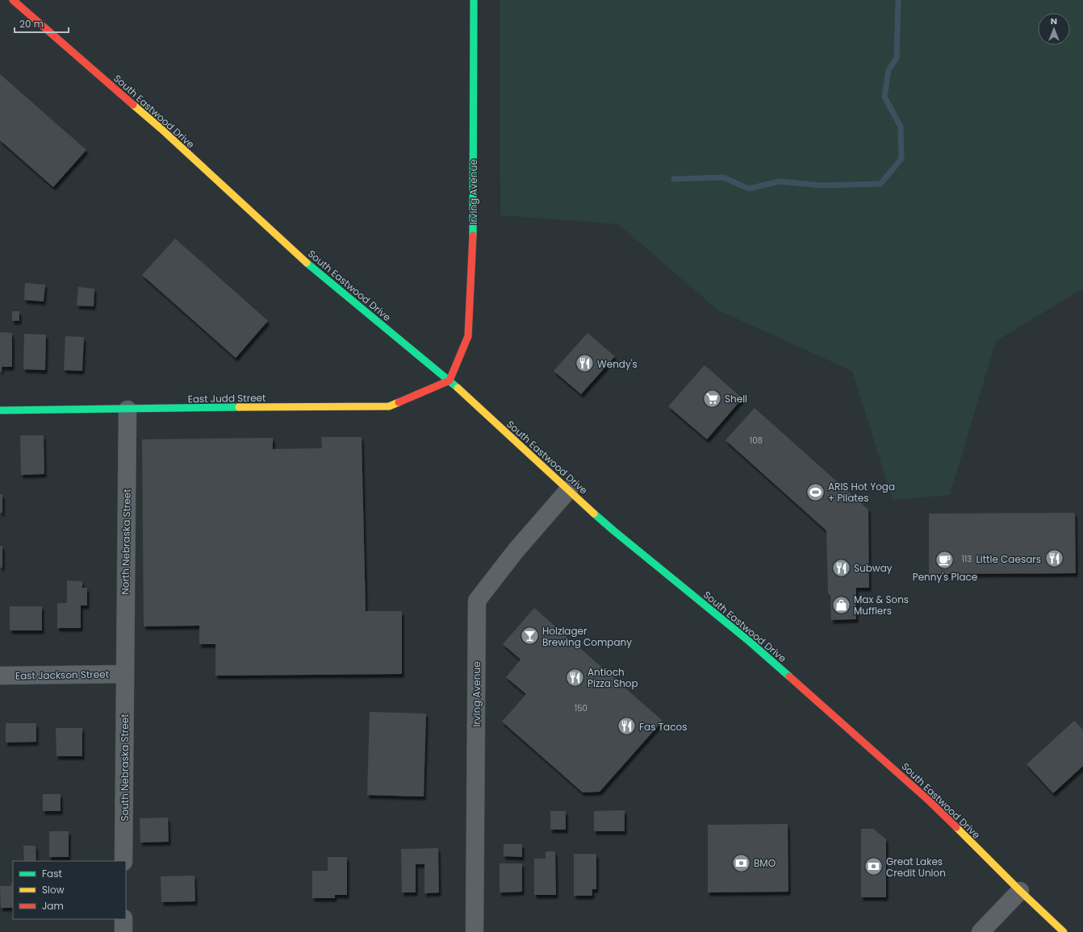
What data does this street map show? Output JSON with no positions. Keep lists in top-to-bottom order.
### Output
{
  "streets": {
    "main road": ["South Eastwood Drive", "Irving Avenue", "East Judd Street"],
    "street": ["North Nebraska Street", "East Jackson Street", "South Nebraska Street"]
  },
  "crossings": [
    ["South Eastwood Drive", "Irving Avenue"],
    ["South Eastwood Drive", "East Judd Street"],
    ["Irving Avenue", "East Judd Street"],
    ["East Judd Street", "North Nebraska Street"],
    ["North Nebraska Street", "East Jackson Street"],
    ["North Nebraska Street", "South Nebraska Street"],
    ["East Jackson Street", "South Nebraska Street"]
  ],
  "places": {
    "restaurant": [
      "Wendy's",
      "Little Caesars",
      "Subway",
      "Antioch Pizza Shop",
      "Fas Tacos"
    ],
    "supermarket": ["Shell"],
    "sports": ["ARIS Hot Yoga + Pilates"],
    "cafe": ["Penny's Place"],
    "shop": ["Max & Sons Mufflers"],
    "bar": ["Holzlager Brewing Company"],
    "bank": ["BMO", "Great Lakes Credit Union"]
  },
  "house_numbers": ["108", "113", "150"],
  "legend": ["Fast", "Slow", "Jam"],
  "scale_bar": "20 m",
  "north": "top"
}
